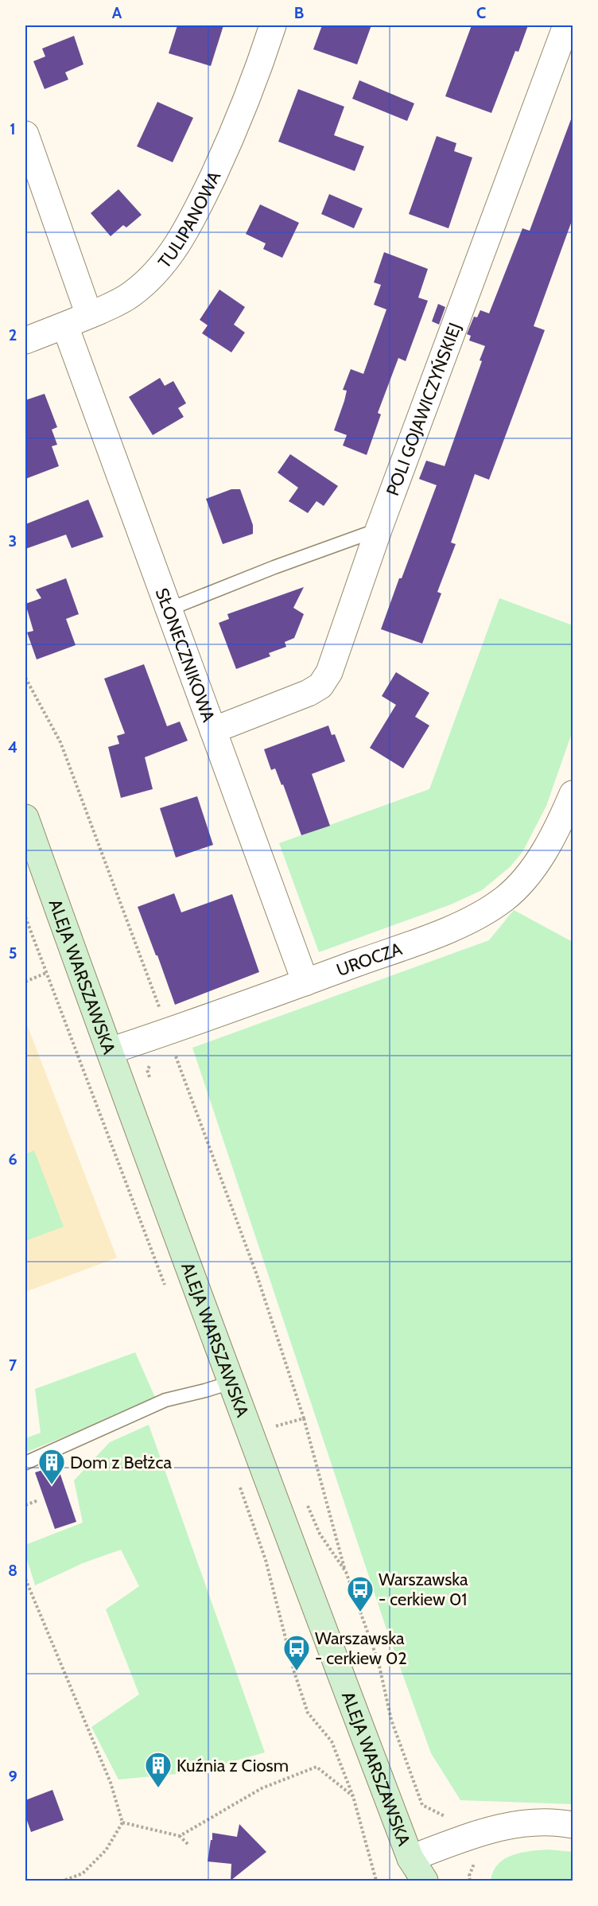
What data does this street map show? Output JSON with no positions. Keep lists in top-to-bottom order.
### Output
{
  "streets": {
    "street": [
      "TULIPANOWA",
      "POLI GOJAWICZYŃSKIEJ",
      "SŁONECZNIKOWA",
      "UROCZA",
      "ALEJA WARSZAWSKA"
    ]
  },
  "crossings": [
    ["TULIPANOWA", "SŁONECZNIKOWA"],
    ["POLI GOJAWICZYŃSKIEJ", "SŁONECZNIKOWA"],
    ["SŁONECZNIKOWA", "UROCZA"],
    ["UROCZA", "ALEJA WARSZAWSKA"]
  ],
  "places": {
    "building": ["Dom z Bełżca", "Kuźnia z Ciosm"],
    "bus stop": ["Warszawska - cerkiew 01", "Warszawska - cerkiew 02"]
  },
  "grid": {
    "columns": ["A", "B", "C"],
    "rows": [
      "1",
      "2",
      "3",
      "4",
      "5",
      "6",
      "7",
      "8",
      "9"
    ]
  }
}
